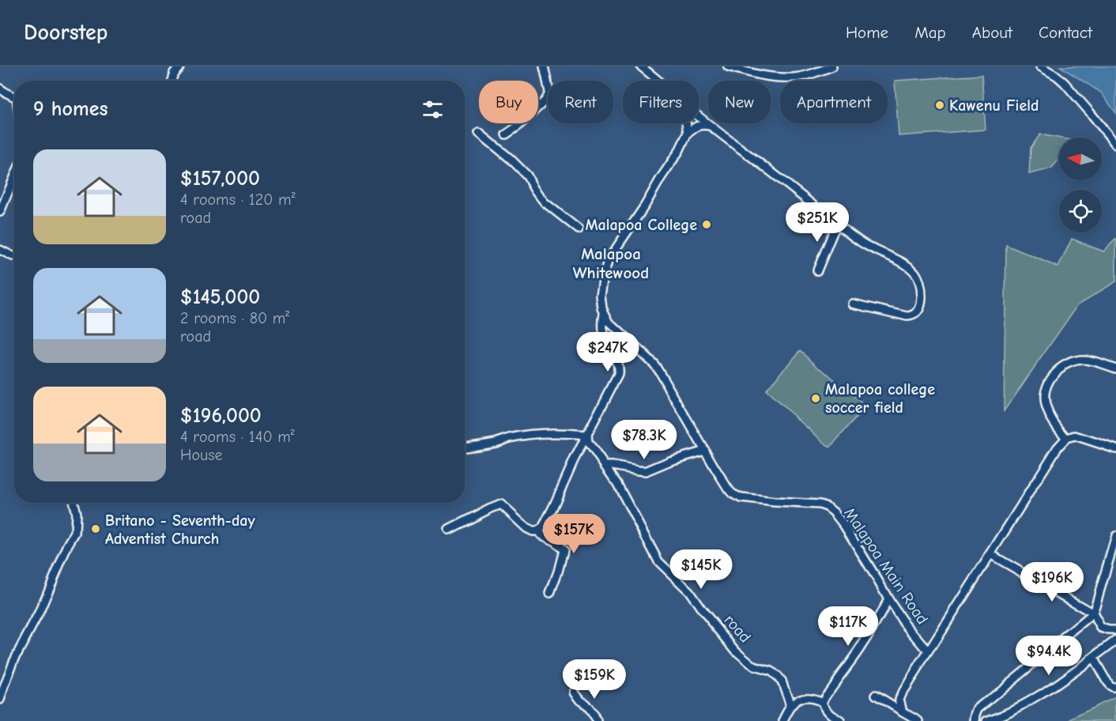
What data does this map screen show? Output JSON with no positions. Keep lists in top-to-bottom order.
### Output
{
  "streets": {
    "street": ["Malapoa Main Road", "road"]
  },
  "districts": ["Malapoa Whitewood"],
  "places": [
    "Kawenu Field",
    "Malapoa College",
    "Malapoa college soccer field",
    "Britano - Seventh-day Adventist Church"
  ],
  "north": "left",
  "page": {
    "header": "Doorstep",
    "nav": [
      "Home",
      "Map",
      "About",
      "Contact"
    ],
    "chip": [
      "Buy",
      "Rent",
      "Filters",
      "New",
      "Apartment"
    ],
    "heading": "9 homes",
    "list": [
      {
        "name": "$157,000",
        "note": "4 rooms · 120 m² · road"
      },
      {
        "name": "$145,000",
        "note": "2 rooms · 80 m² · road"
      },
      {
        "name": "$196,000",
        "note": "4 rooms · 140 m² · House"
      }
    ],
    "price": [
      "$251K",
      "$247K",
      "$78.3K",
      "$157K",
      "$145K",
      "$196K",
      "$117K",
      "$94.4K",
      "$159K"
    ]
  }
}
